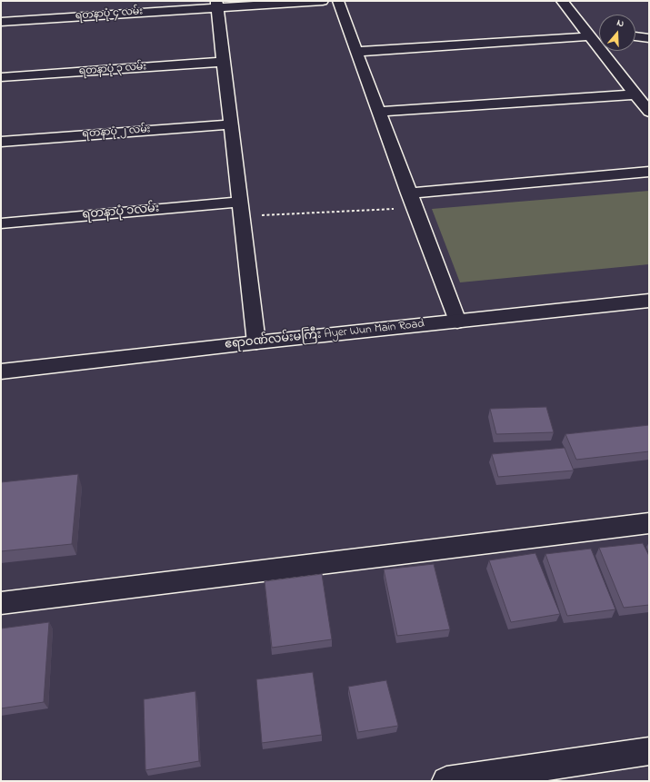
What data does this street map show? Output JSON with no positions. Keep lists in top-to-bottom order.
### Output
{
  "streets": {
    "street": [
      "ရတနာပုံ ၄ လမ်း",
      "ရတနာပုံ ၃ လမ်း",
      "ရတနာပုံ ၂ လမ်း",
      "ရတနာပုံ ၁လမ်း",
      "ဧရာဝဏ်လမ်းမကြီး Ayer Wun Main Road"
    ]
  },
  "north": "top"
}
